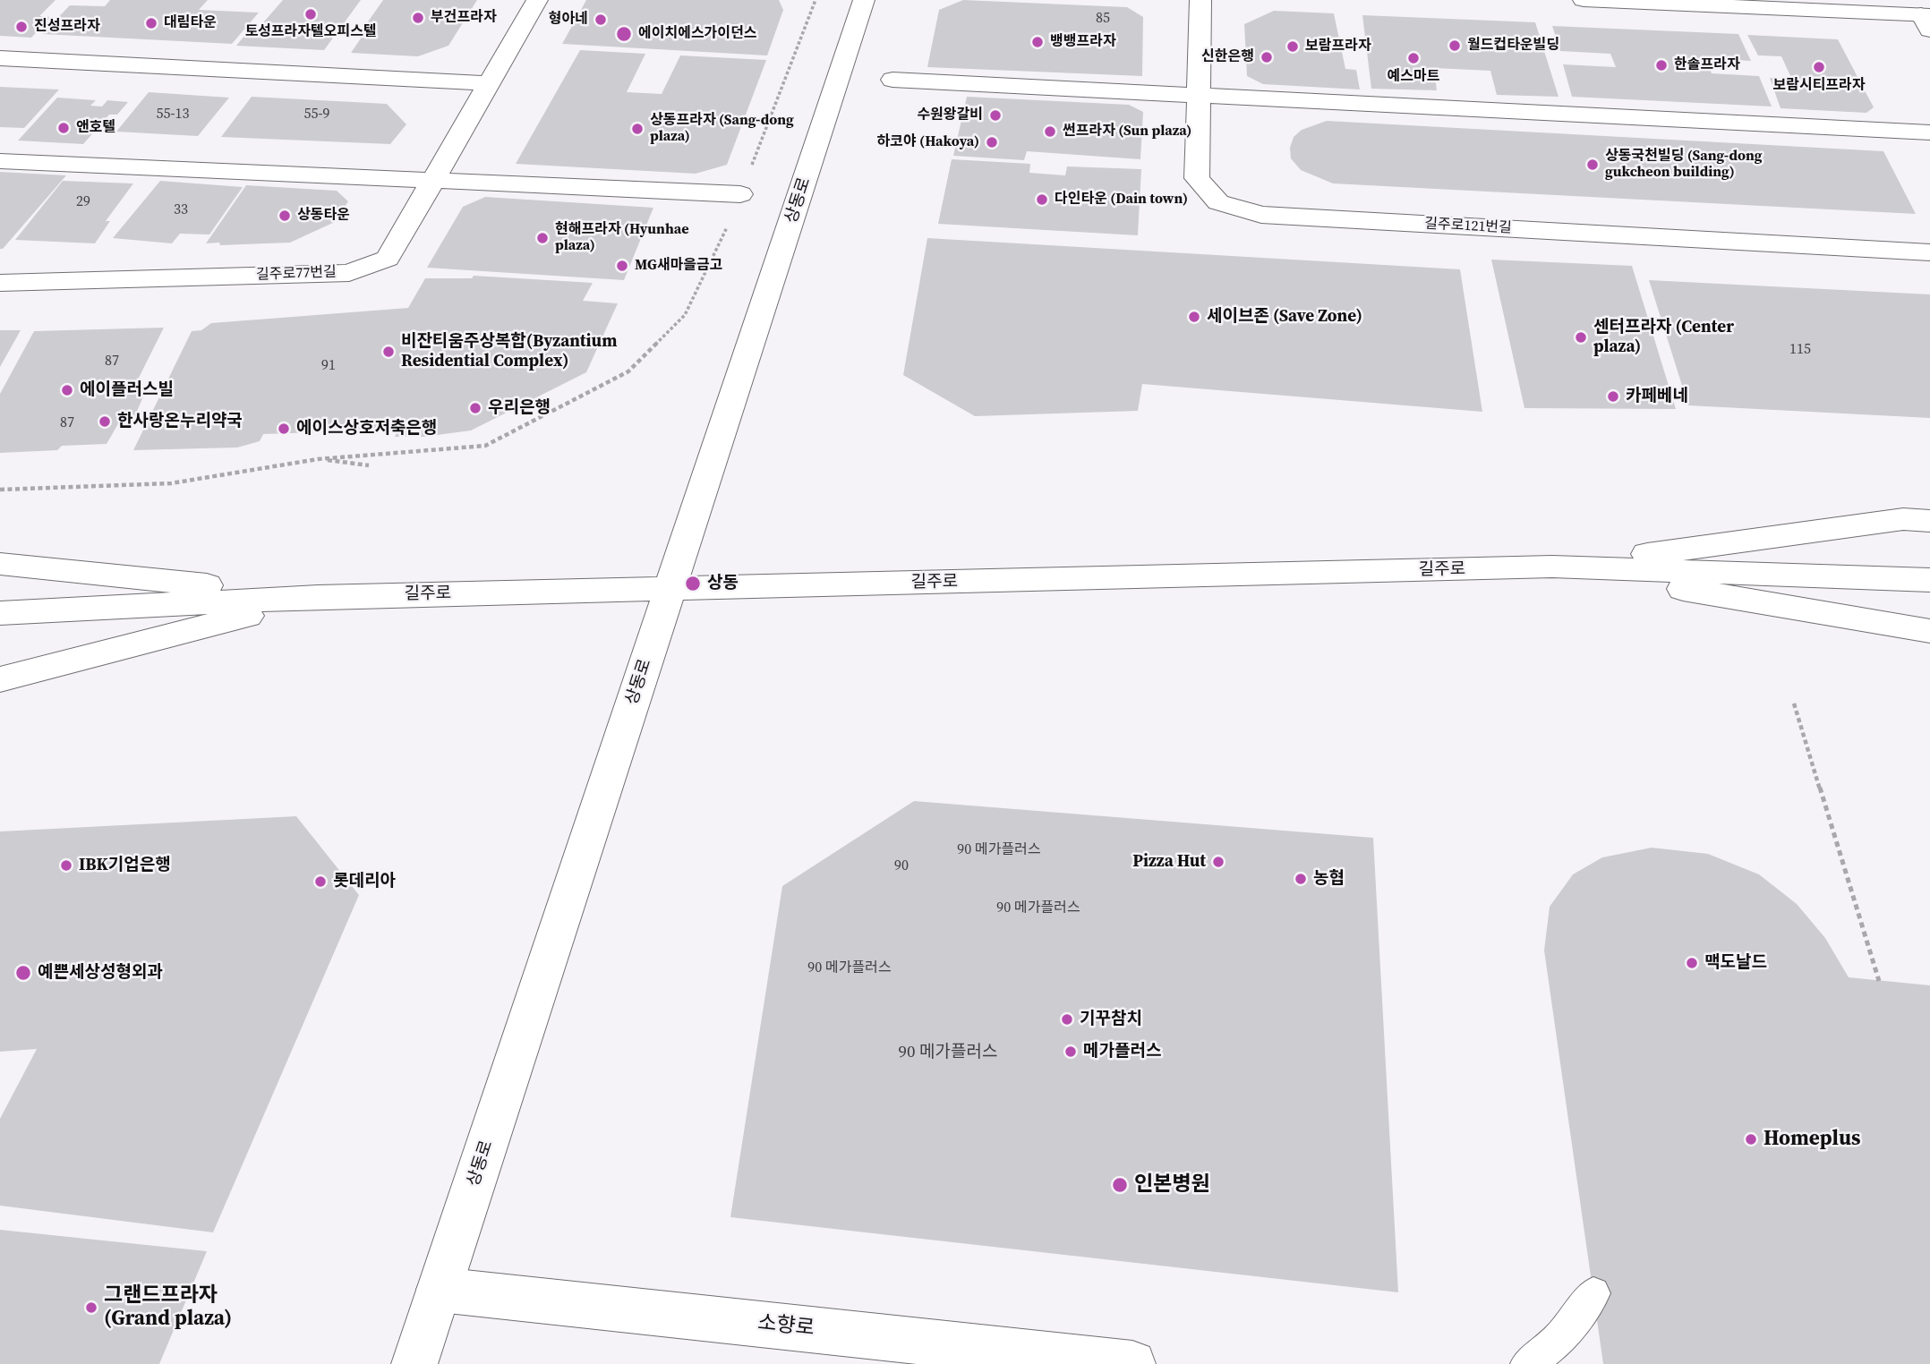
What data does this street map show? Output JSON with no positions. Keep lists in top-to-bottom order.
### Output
{
  "streets": {
    "street": [
      "상동로",
      "길주로121번길",
      "길주로77번길",
      "길주로",
      "소향로"
    ]
  },
  "crossings": [
    ["상동로", "길주로"],
    ["상동로", "소향로"]
  ],
  "places": [
    "토성프라자텔오피스텔",
    "부건프라자",
    "형아네",
    "대림타운",
    "진성프라자",
    "에이치에스가이던스",
    "뱅뱅프라자",
    "월드컵타운빌딩",
    "보람프라자",
    "신한은행",
    "예스마트",
    "한솔프라자",
    "보람시티프라자",
    "수원왕갈비",
    "앤호텔",
    "상동프라자 (Sang-dong plaza)",
    "썬프라자 (Sun plaza)",
    "하코야 (Hakoya)",
    "상동국천빌딩 (Sang-dong gukcheon building)",
    "다인타운 (Dain town)",
    "상동타운",
    "현해프라자 (Hyunhae plaza)",
    "MG새마을금고",
    "세이브존 (Save Zone)",
    "센터프라자 (Center plaza)",
    "비잔티움주상복합(Byzantium Residential Complex)",
    "에이플러스빌",
    "카페베네",
    "우리은행",
    "한사랑온누리약국",
    "에이스상호저축은행",
    "상동",
    "Pizza Hut",
    "IBK기업은행",
    "농협",
    "롯데리아",
    "맥도날드",
    "예쁜세상성형외과",
    "기꾸참치",
    "메가플러스",
    "Homeplus",
    "인본병원",
    "그랜드프라자 (Grand plaza)"
  ],
  "house_numbers": [
    "85",
    "55-13",
    "55-9",
    "29",
    "33",
    "115",
    "87",
    "91",
    "87",
    "90 메가플러스",
    "90",
    "90 메가플러스",
    "90 메가플러스",
    "90 메가플러스"
  ]
}
